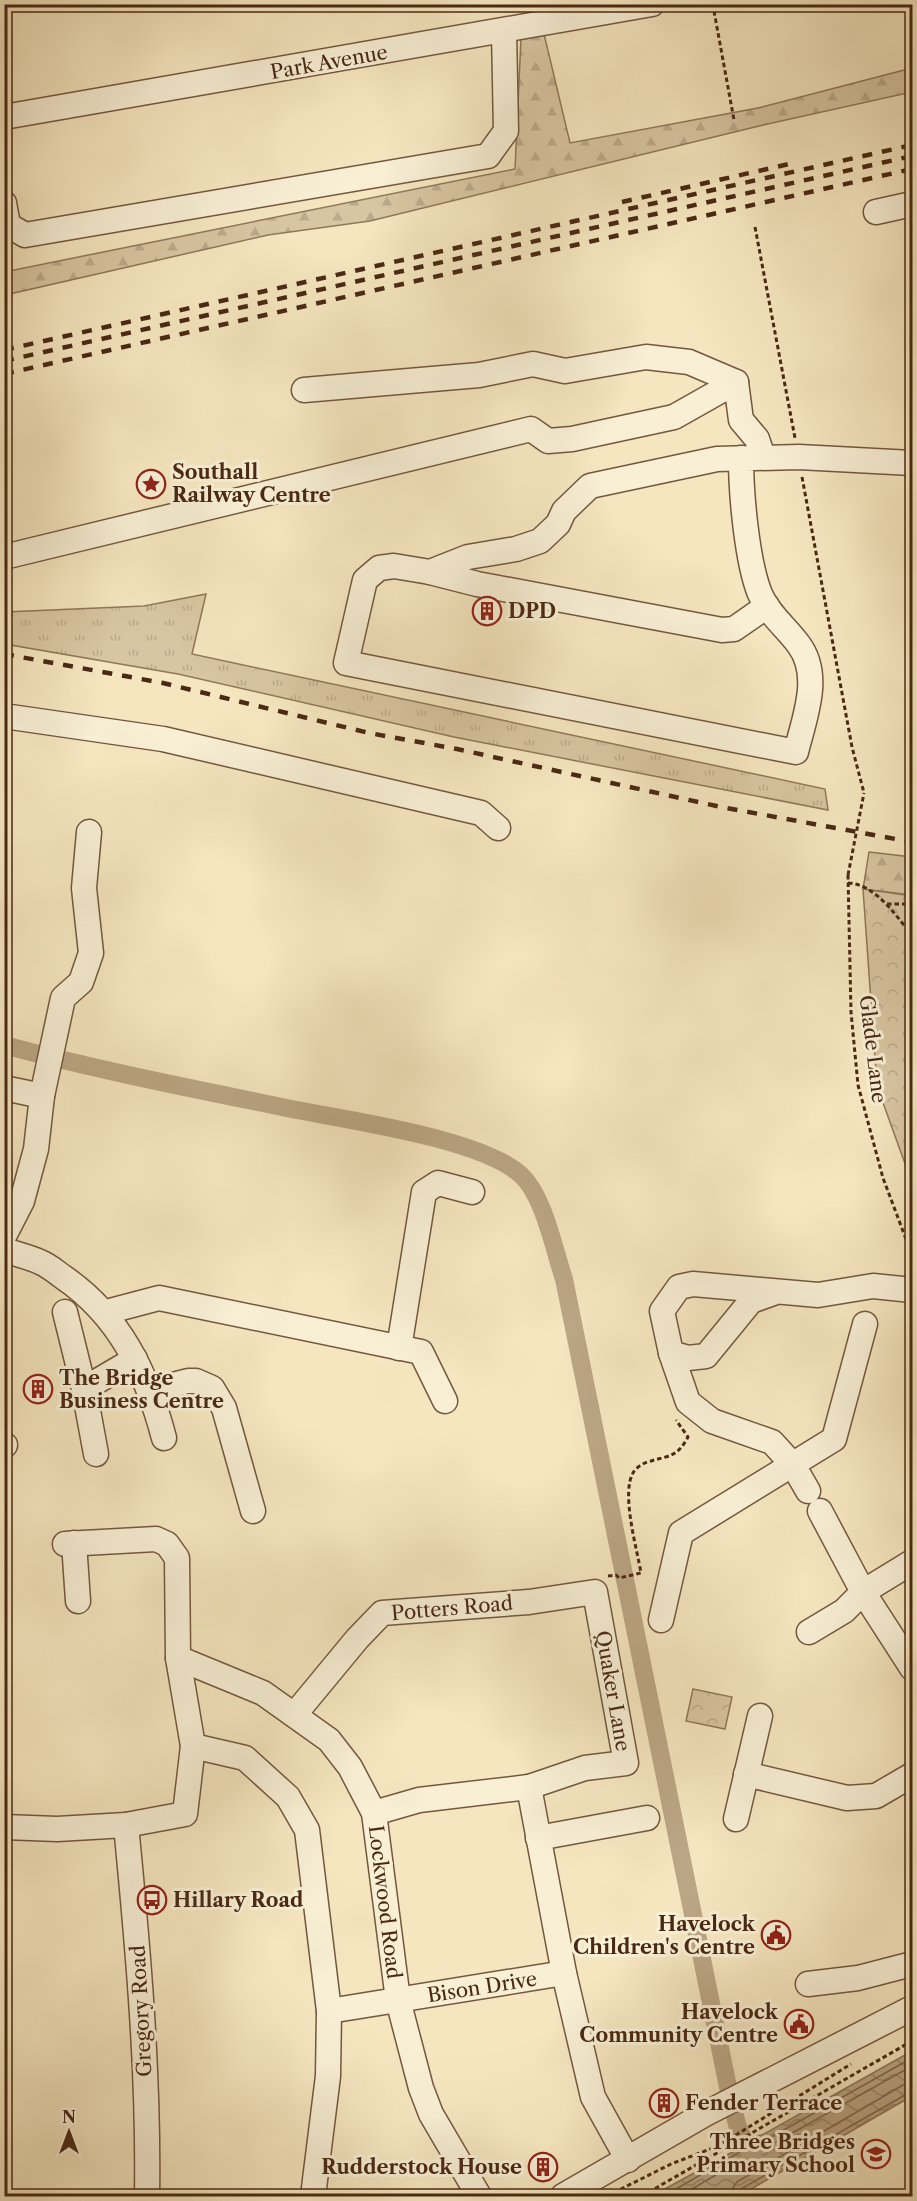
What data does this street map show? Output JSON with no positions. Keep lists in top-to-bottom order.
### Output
{
  "streets": {
    "street": [
      "Park Avenue",
      "Potters Road",
      "Quaker Lane",
      "Lockwood Road",
      "Bison Drive",
      "Gregory Road"
    ],
    "path": ["Glade Lane"]
  },
  "crossings": [
    ["Potters Road", "Quaker Lane"],
    ["Potters Road", "Lockwood Road"],
    ["Lockwood Road", "Bison Drive"]
  ],
  "places": {
    "place": ["Southall Railway Centre"],
    "building": [
      "DPD",
      "The Bridge Business Centre",
      "Fender Terrace",
      "Rudderstock House"
    ],
    "bus stop": ["Hillary Road"],
    "public building": ["Havelock Children's Centre", "Havelock Community Centre"],
    "school or university": ["Three Bridges Primary School"]
  },
  "north": "top"
}
